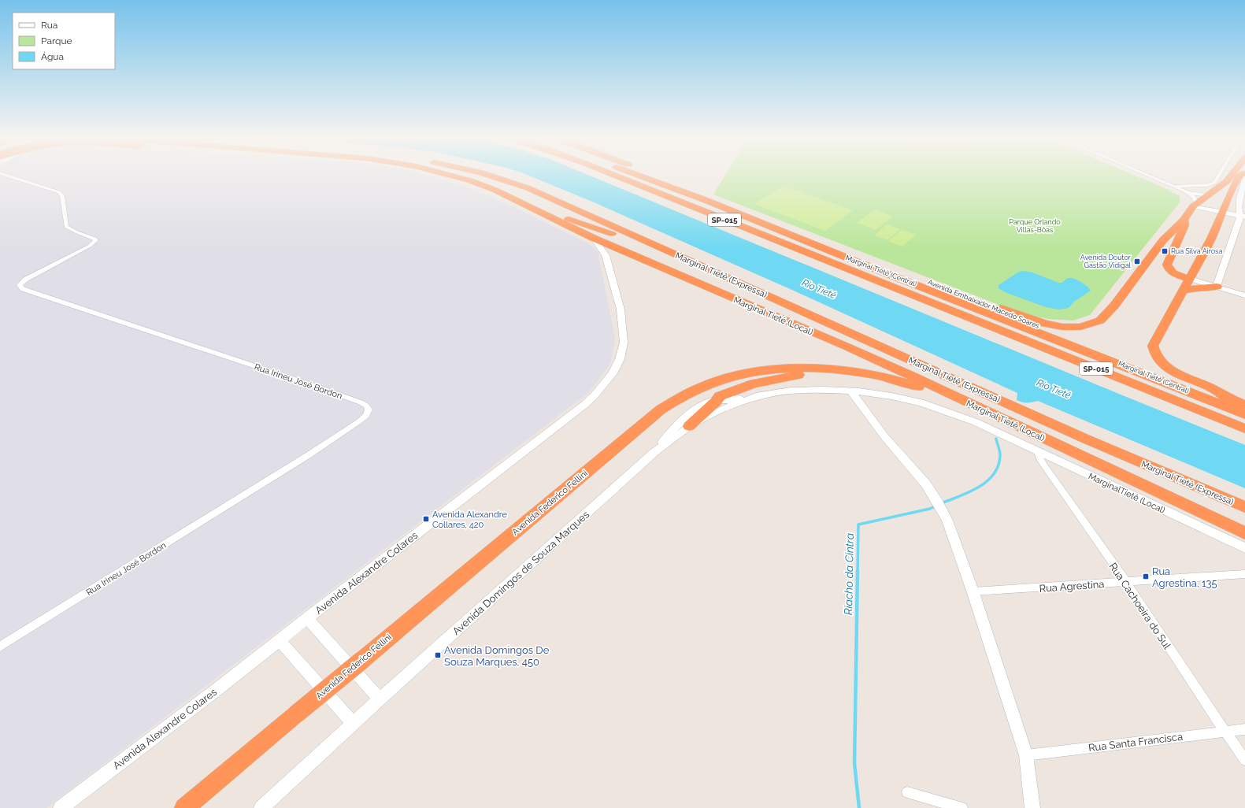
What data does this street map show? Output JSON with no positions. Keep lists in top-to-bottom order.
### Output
{
  "streets": {
    "highway": [
      "SP-015",
      "Marginal Tietê (Central)",
      "Marginal Tietê (Expressa)",
      "Avenida Embaixador Macedo Soares",
      "Marginal Tietê (Local)",
      "Avenida Federico Fellini"
    ],
    "main road": ["MarginalTietê (Local)", "Avenida Alexandre Colares", "Avenida Domingos de Souza Marques"],
    "street": [
      "Rua Irineu José Bordon",
      "Rua Agrestina",
      "Rua Cachoeira do Sul",
      "Rua Santa Francisca"
    ]
  },
  "crossings": [
    ["Marginal Tietê (Central)", "Avenida Embaixador Macedo Soares"],
    ["Marginal Tietê (Local)", "Avenida Federico Fellini"],
    ["Marginal Tietê (Local)", "Avenida Alexandre Colares"],
    ["MarginalTietê (Local)", "Avenida Domingos de Souza Marques"],
    ["MarginalTietê (Local)", "Rua Cachoeira do Sul"],
    ["Rua Agrestina", "Rua Cachoeira do Sul"],
    ["Rua Cachoeira do Sul", "Rua Santa Francisca"]
  ],
  "water": ["Rio Tietê", "Riacho da Cintra"],
  "parks": ["Parque Orlando Villas-Bôas"],
  "places": {
    "transit": [
      "Rua Silva Airosa",
      "Avenida Doutor Gastão Vidigal",
      "Avenida Alexandre Collares, 420",
      "Rua Agrestina, 135",
      "Avenida Domingos De Souza Marques, 450"
    ]
  },
  "legend": ["Rua", "Parque", "Água"]
}
